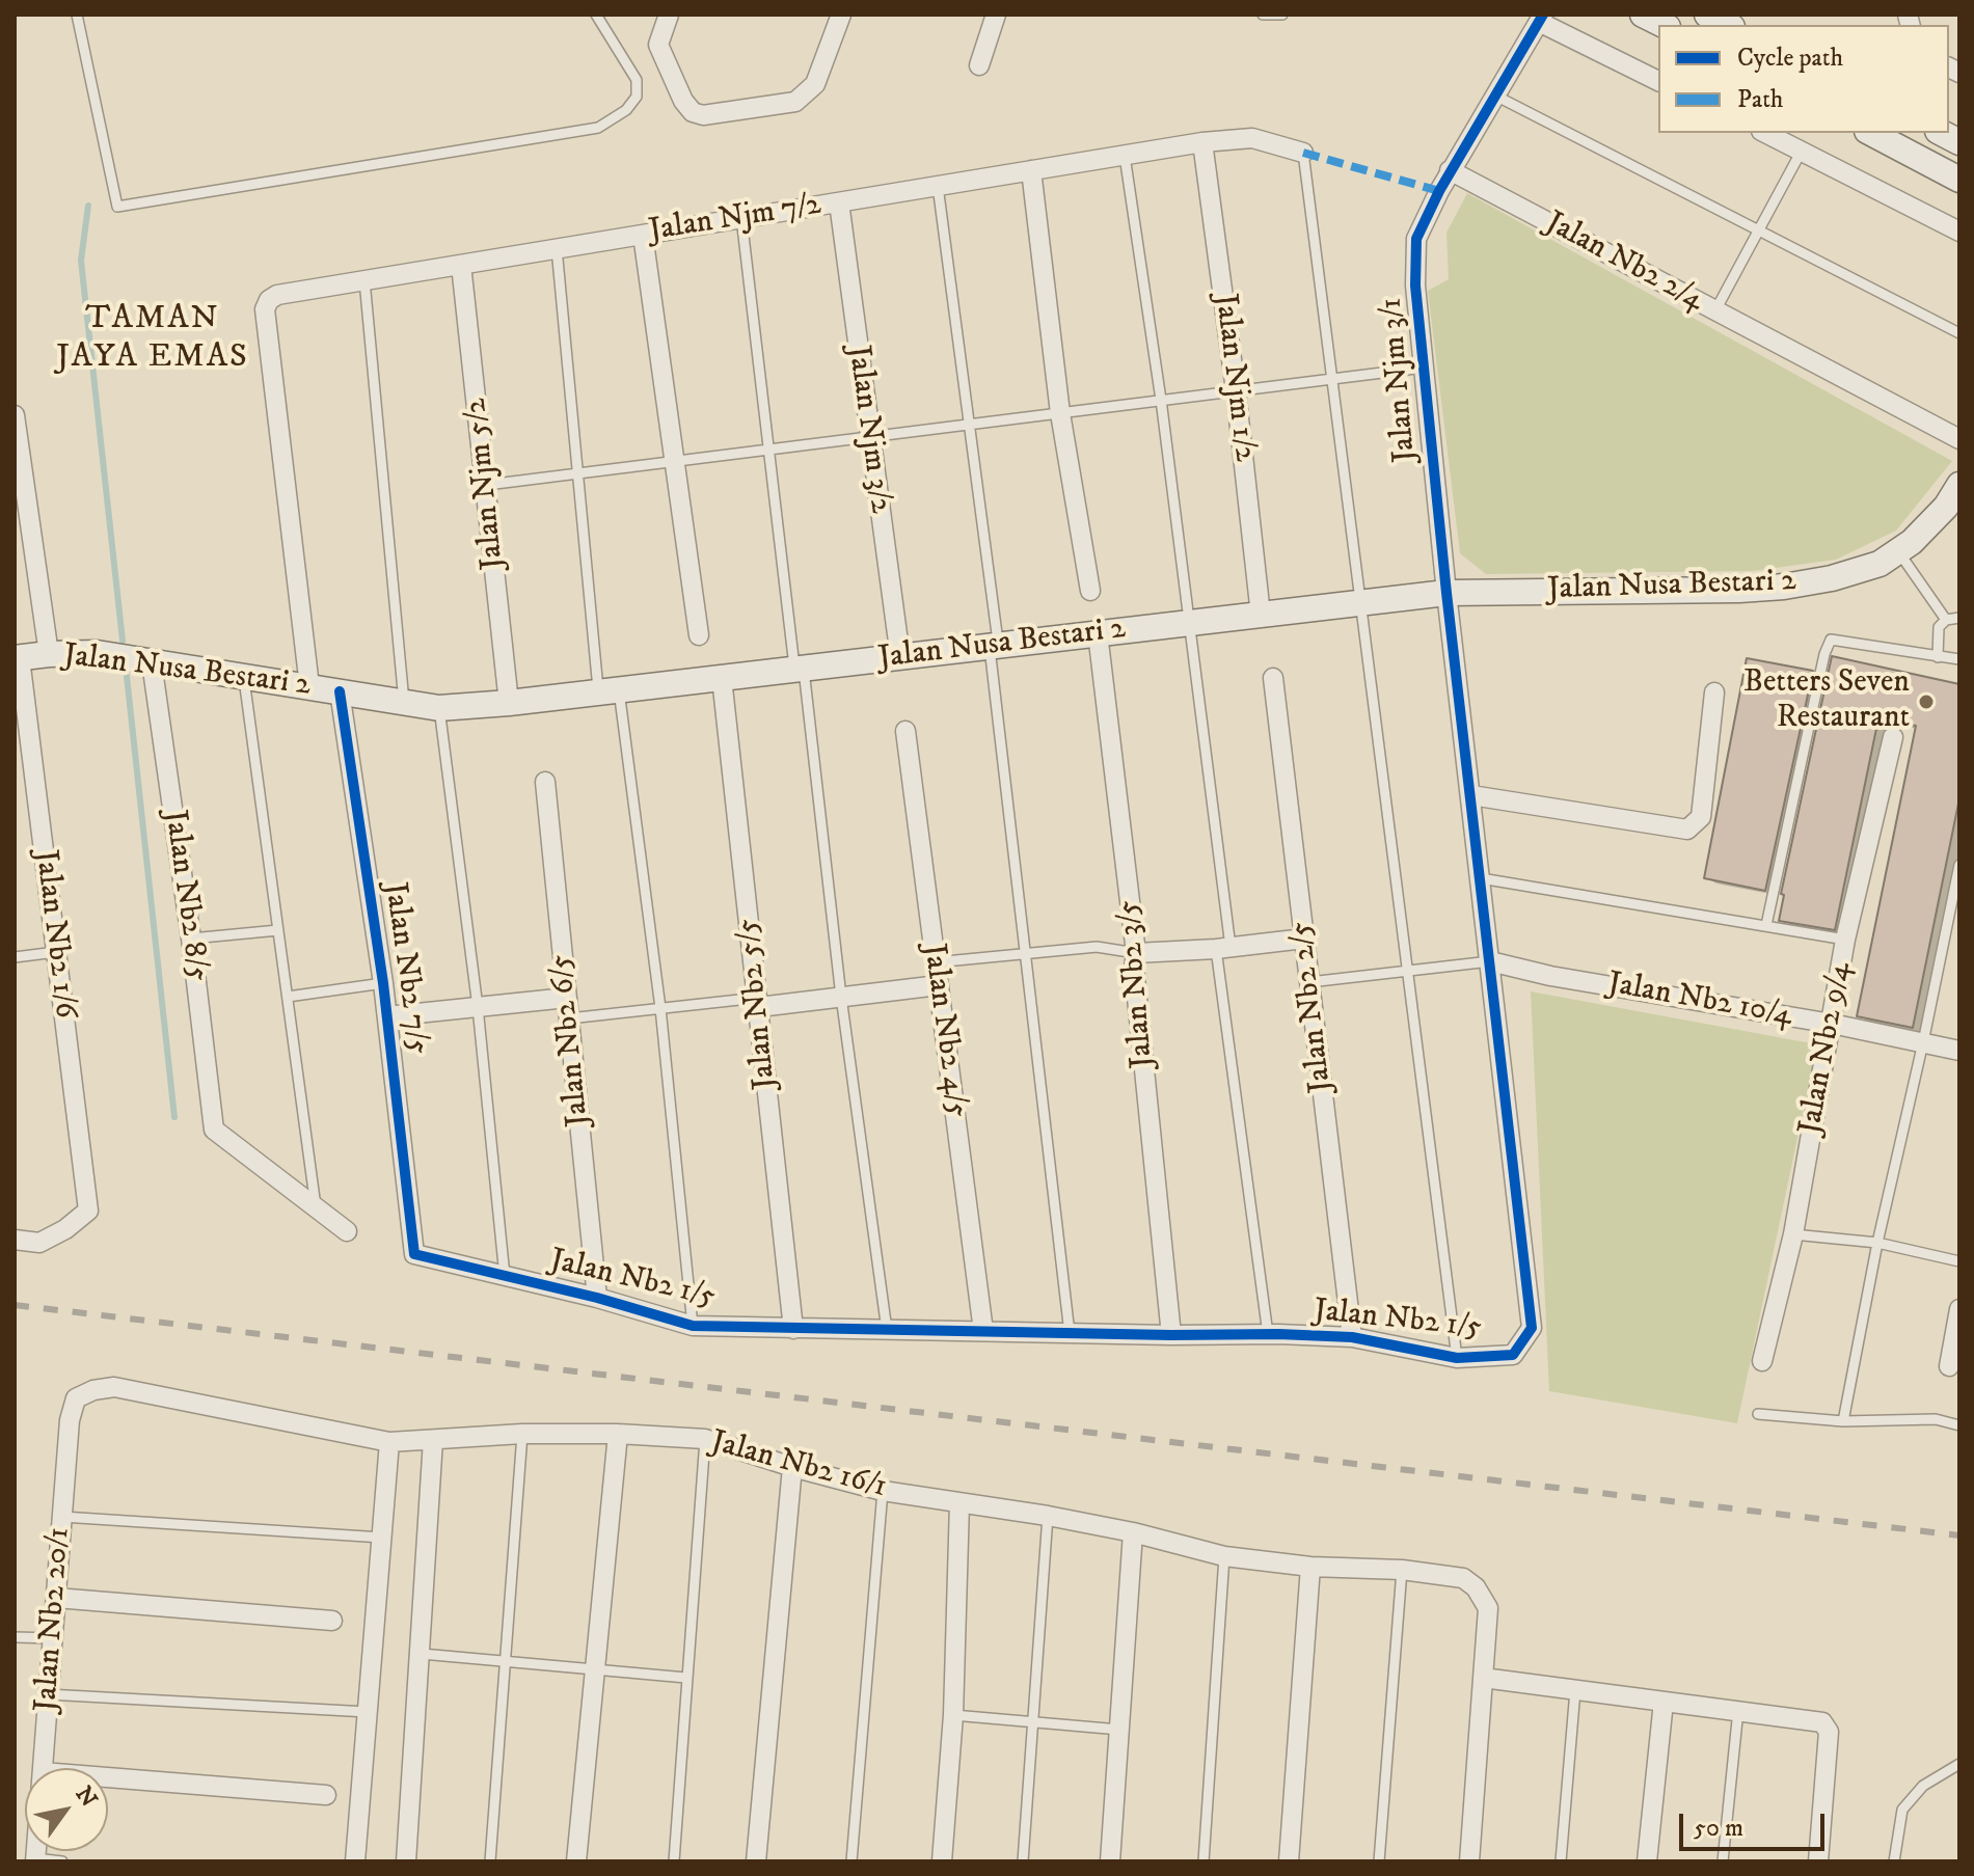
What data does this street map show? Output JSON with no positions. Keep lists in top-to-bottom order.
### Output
{
  "streets": {
    "street": [
      "Jalan Njm 7/2",
      "Jalan Nb2 2/4",
      "Jalan Njm 1/2",
      "Jalan Njm 3/1",
      "Jalan Njm 3/2",
      "Jalan Njm 5/2",
      "Jalan Nusa Bestari 2",
      "Jalan Nb2 8/5",
      "Jalan Nb2 1/6",
      "Jalan Nb2 7/5",
      "Jalan Nb2 3/5",
      "Jalan Nb2 10/4",
      "Jalan Nb2 5/5",
      "Jalan Nb2 2/5",
      "Jalan Nb2 4/5",
      "Jalan Nb2 6/5",
      "Jalan Nb2 9/4",
      "Jalan Nb2 1/5",
      "Jalan Nb2 16/1",
      "Jalan Nb2 20/1"
    ]
  },
  "crossings": [
    ["Jalan Njm 7/2", "Jalan Njm 1/2"],
    ["Jalan Njm 7/2", "Jalan Njm 3/2"],
    ["Jalan Njm 7/2", "Jalan Njm 5/2"],
    ["Jalan Njm 7/2", "Jalan Nusa Bestari 2"],
    ["Jalan Nb2 2/4", "Jalan Njm 3/1"],
    ["Jalan Njm 1/2", "Jalan Nusa Bestari 2"],
    ["Jalan Njm 3/1", "Jalan Nusa Bestari 2"],
    ["Jalan Njm 3/1", "Jalan Nb2 1/5"],
    ["Jalan Njm 3/2", "Jalan Nusa Bestari 2"],
    ["Jalan Njm 5/2", "Jalan Nusa Bestari 2"],
    ["Jalan Nusa Bestari 2", "Jalan Nb2 8/5"],
    ["Jalan Nusa Bestari 2", "Jalan Nb2 1/6"],
    ["Jalan Nusa Bestari 2", "Jalan Nb2 7/5"],
    ["Jalan Nusa Bestari 2", "Jalan Nb2 3/5"],
    ["Jalan Nusa Bestari 2", "Jalan Nb2 5/5"],
    ["Jalan Nusa Bestari 2", "Jalan Nb2 1/5"],
    ["Jalan Nb2 7/5", "Jalan Nb2 1/5"],
    ["Jalan Nb2 3/5", "Jalan Nb2 1/5"],
    ["Jalan Nb2 10/4", "Jalan Nb2 9/4"],
    ["Jalan Nb2 10/4", "Jalan Nb2 1/5"],
    ["Jalan Nb2 5/5", "Jalan Nb2 1/5"],
    ["Jalan Nb2 2/5", "Jalan Nb2 1/5"],
    ["Jalan Nb2 4/5", "Jalan Nb2 1/5"],
    ["Jalan Nb2 6/5", "Jalan Nb2 1/5"],
    ["Jalan Nb2 16/1", "Jalan Nb2 20/1"]
  ],
  "districts": ["TAMAN JAYA EMAS"],
  "places": ["Betters Seven Restaurant"],
  "legend": ["Cycle path", "Path"],
  "scale_bar": "50 m",
  "north": "top right"
}
